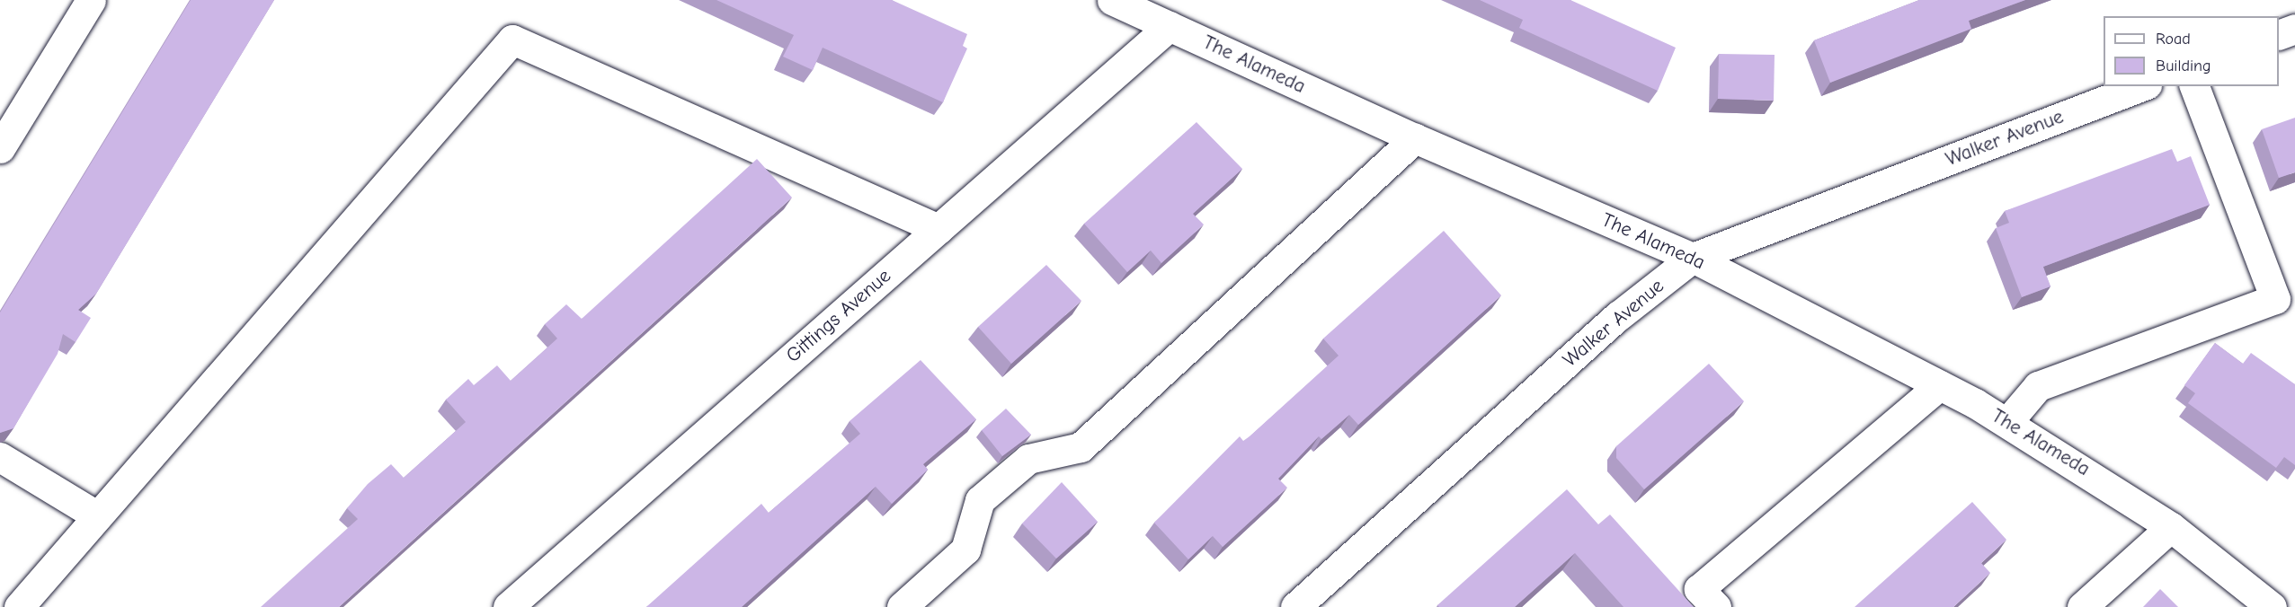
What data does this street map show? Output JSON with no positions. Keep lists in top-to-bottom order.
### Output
{
  "streets": {
    "street": ["The Alameda", "Walker Avenue", "Gittings Avenue"]
  },
  "crossings": [
    ["The Alameda", "Walker Avenue"],
    ["The Alameda", "Gittings Avenue"]
  ],
  "legend": ["Road", "Building"]
}
